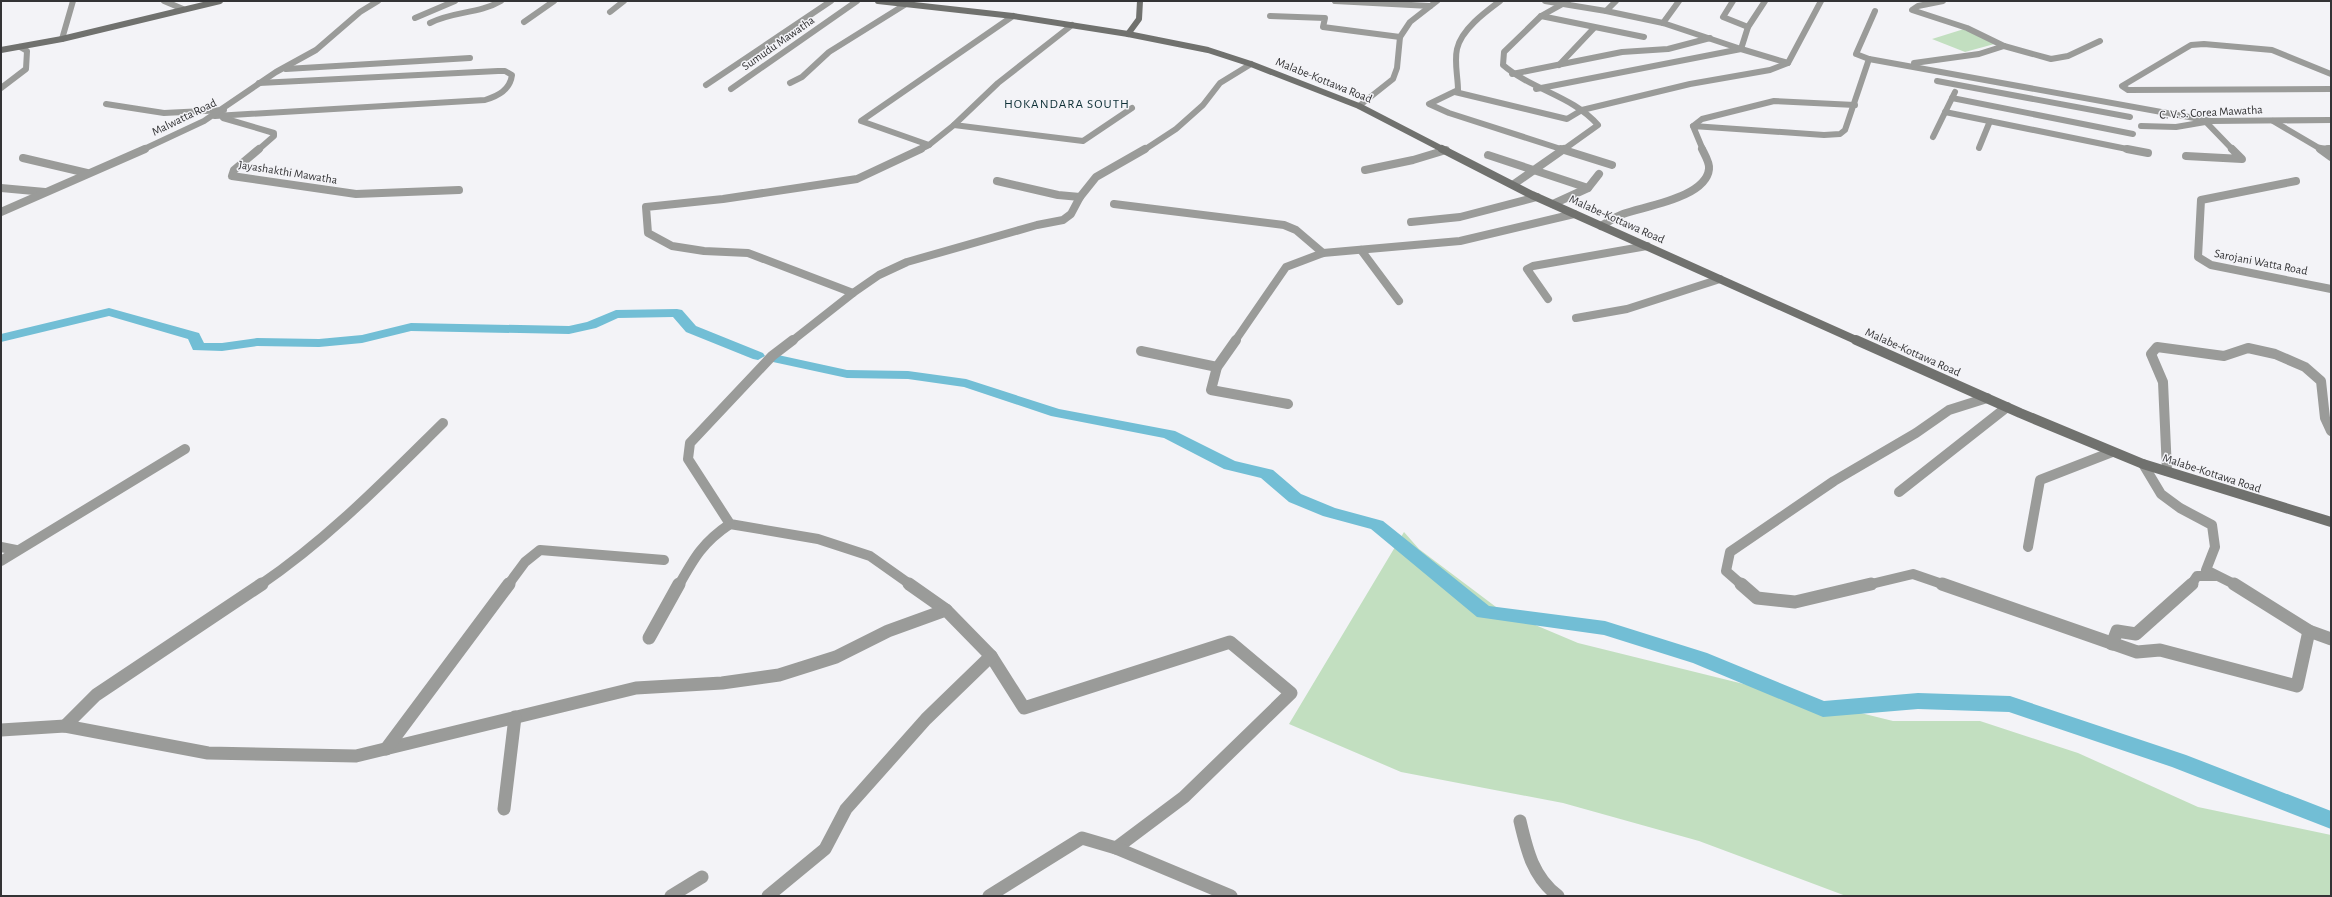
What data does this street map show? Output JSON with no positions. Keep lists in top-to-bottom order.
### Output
{
  "streets": {
    "main road": ["Malabe-Kottawa Road"],
    "street": [
      "Sumudu Mawatha",
      "C. V. S. Corea Mawatha",
      "Malwatta Road",
      "Jayashakthi Mawatha",
      "Sarojani Watta Road"
    ]
  },
  "crossings": [
    ["Malwatta Road", "Jayashakthi Mawatha"]
  ],
  "districts": ["HOKANDARA SOUTH"]
}
